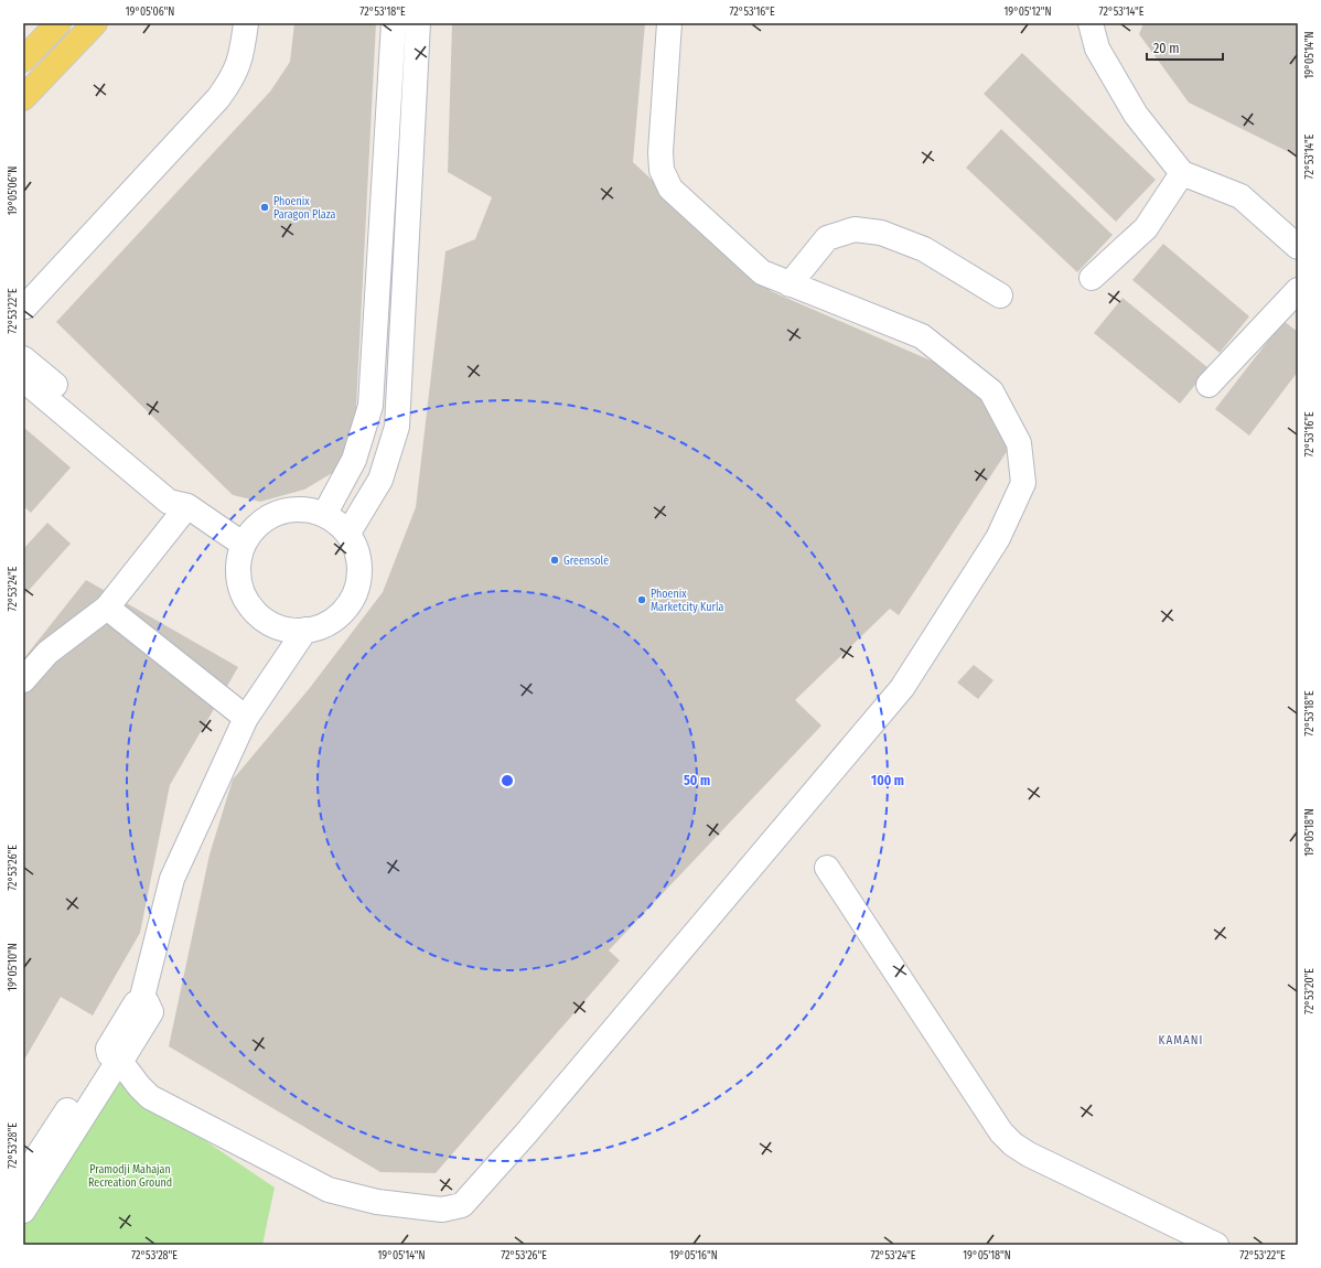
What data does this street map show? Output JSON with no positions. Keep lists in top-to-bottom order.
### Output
{
  "districts": ["KAMANI"],
  "parks": ["Pramodji Mahajan Recreation Ground"],
  "places": ["Phoenix Paragon Plaza", "Greensole", "Phoenix Marketcity Kurla"],
  "scale_bar": "20 m",
  "coordinates": [
    "19°05'06\"N",
    "72°53'18\"E",
    "72°53'16\"E",
    "19°05'12\"N",
    "72°53'14\"E",
    "19°05'14\"N",
    "72°53'22\"E",
    "72°53'24\"E",
    "19°05'18\"N",
    "72°53'26\"E",
    "19°05'10\"N",
    "72°53'20\"E",
    "72°53'28\"E",
    "19°05'16\"N"
  ],
  "rings": ["50 m", "100 m"]
}
